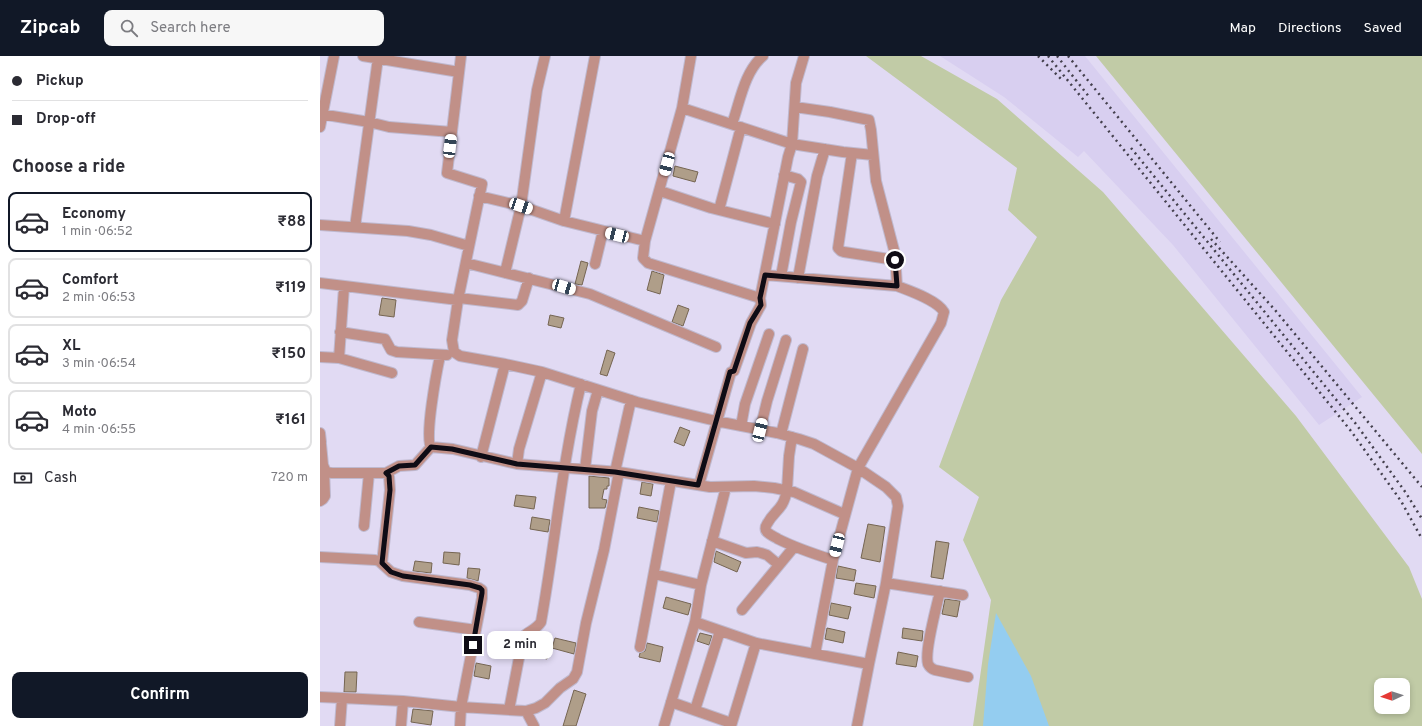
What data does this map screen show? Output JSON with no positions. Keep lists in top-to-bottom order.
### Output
{
  "north": "left",
  "page": {
    "header": "Zipcab",
    "search": "Search here",
    "nav": ["Map", "Directions", "Saved"],
    "banner": ["Pickup", "Drop-off"],
    "heading": "Choose a ride",
    "list": [
      {
        "name": "Economy",
        "note": "1 min · 06:52",
        "value": "₹88"
      },
      {
        "name": "Comfort",
        "note": "2 min · 06:53",
        "value": "₹119"
      },
      {
        "name": "XL",
        "note": "3 min · 06:54",
        "value": "₹150"
      },
      {
        "name": "Moto",
        "note": "4 min · 06:55",
        "value": "₹161"
      }
    ],
    "pay": ["Cash", "720 m"],
    "bubble": "2 min",
    "buttons": "Confirm"
  }
}
